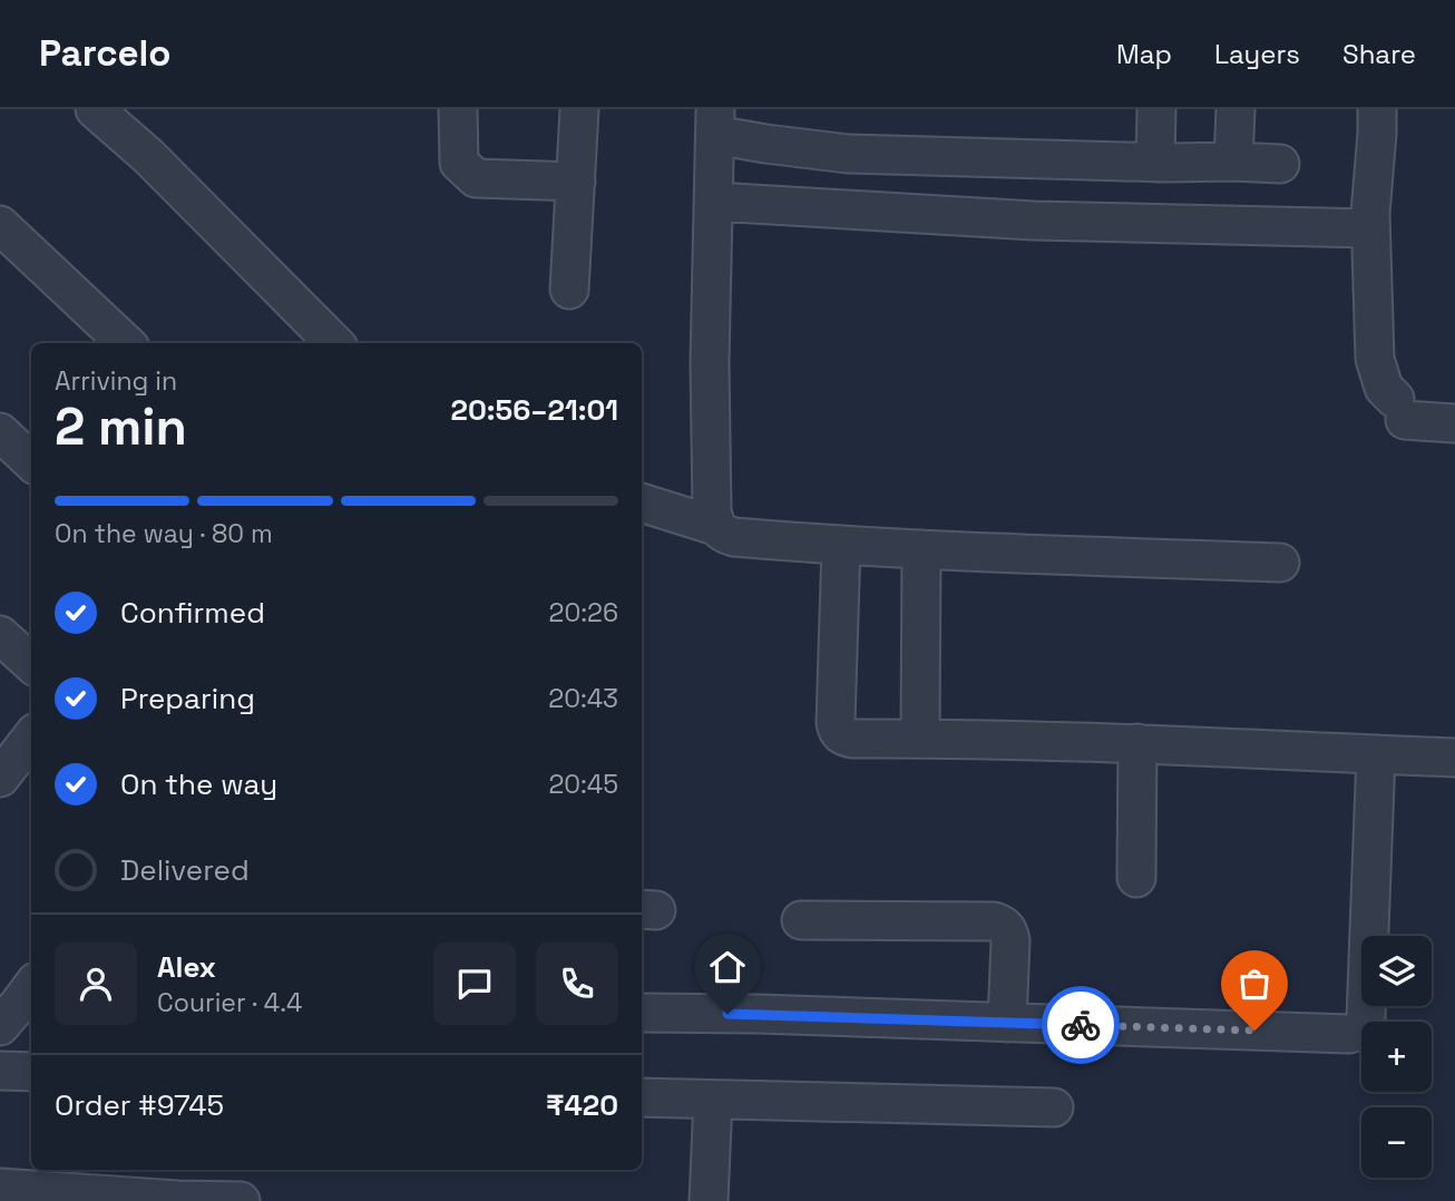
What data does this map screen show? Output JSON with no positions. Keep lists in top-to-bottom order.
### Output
{
  "page": {
    "header": "Parcelo",
    "nav": ["Map", "Layers", "Share"],
    "heading": ["2 min", "Arriving in", "20:56–21:01"],
    "panel": [
      "Alex",
      "Courier · 4.4",
      "Order #9745",
      "₹420"
    ],
    "bar": "On the way · 80 m",
    "list": [
      ["Confirmed", "20:26"],
      ["Preparing", "20:43"],
      ["On the way", "20:45"],
      "Delivered"
    ],
    "map_buttons": ["+", "−"]
  }
}
